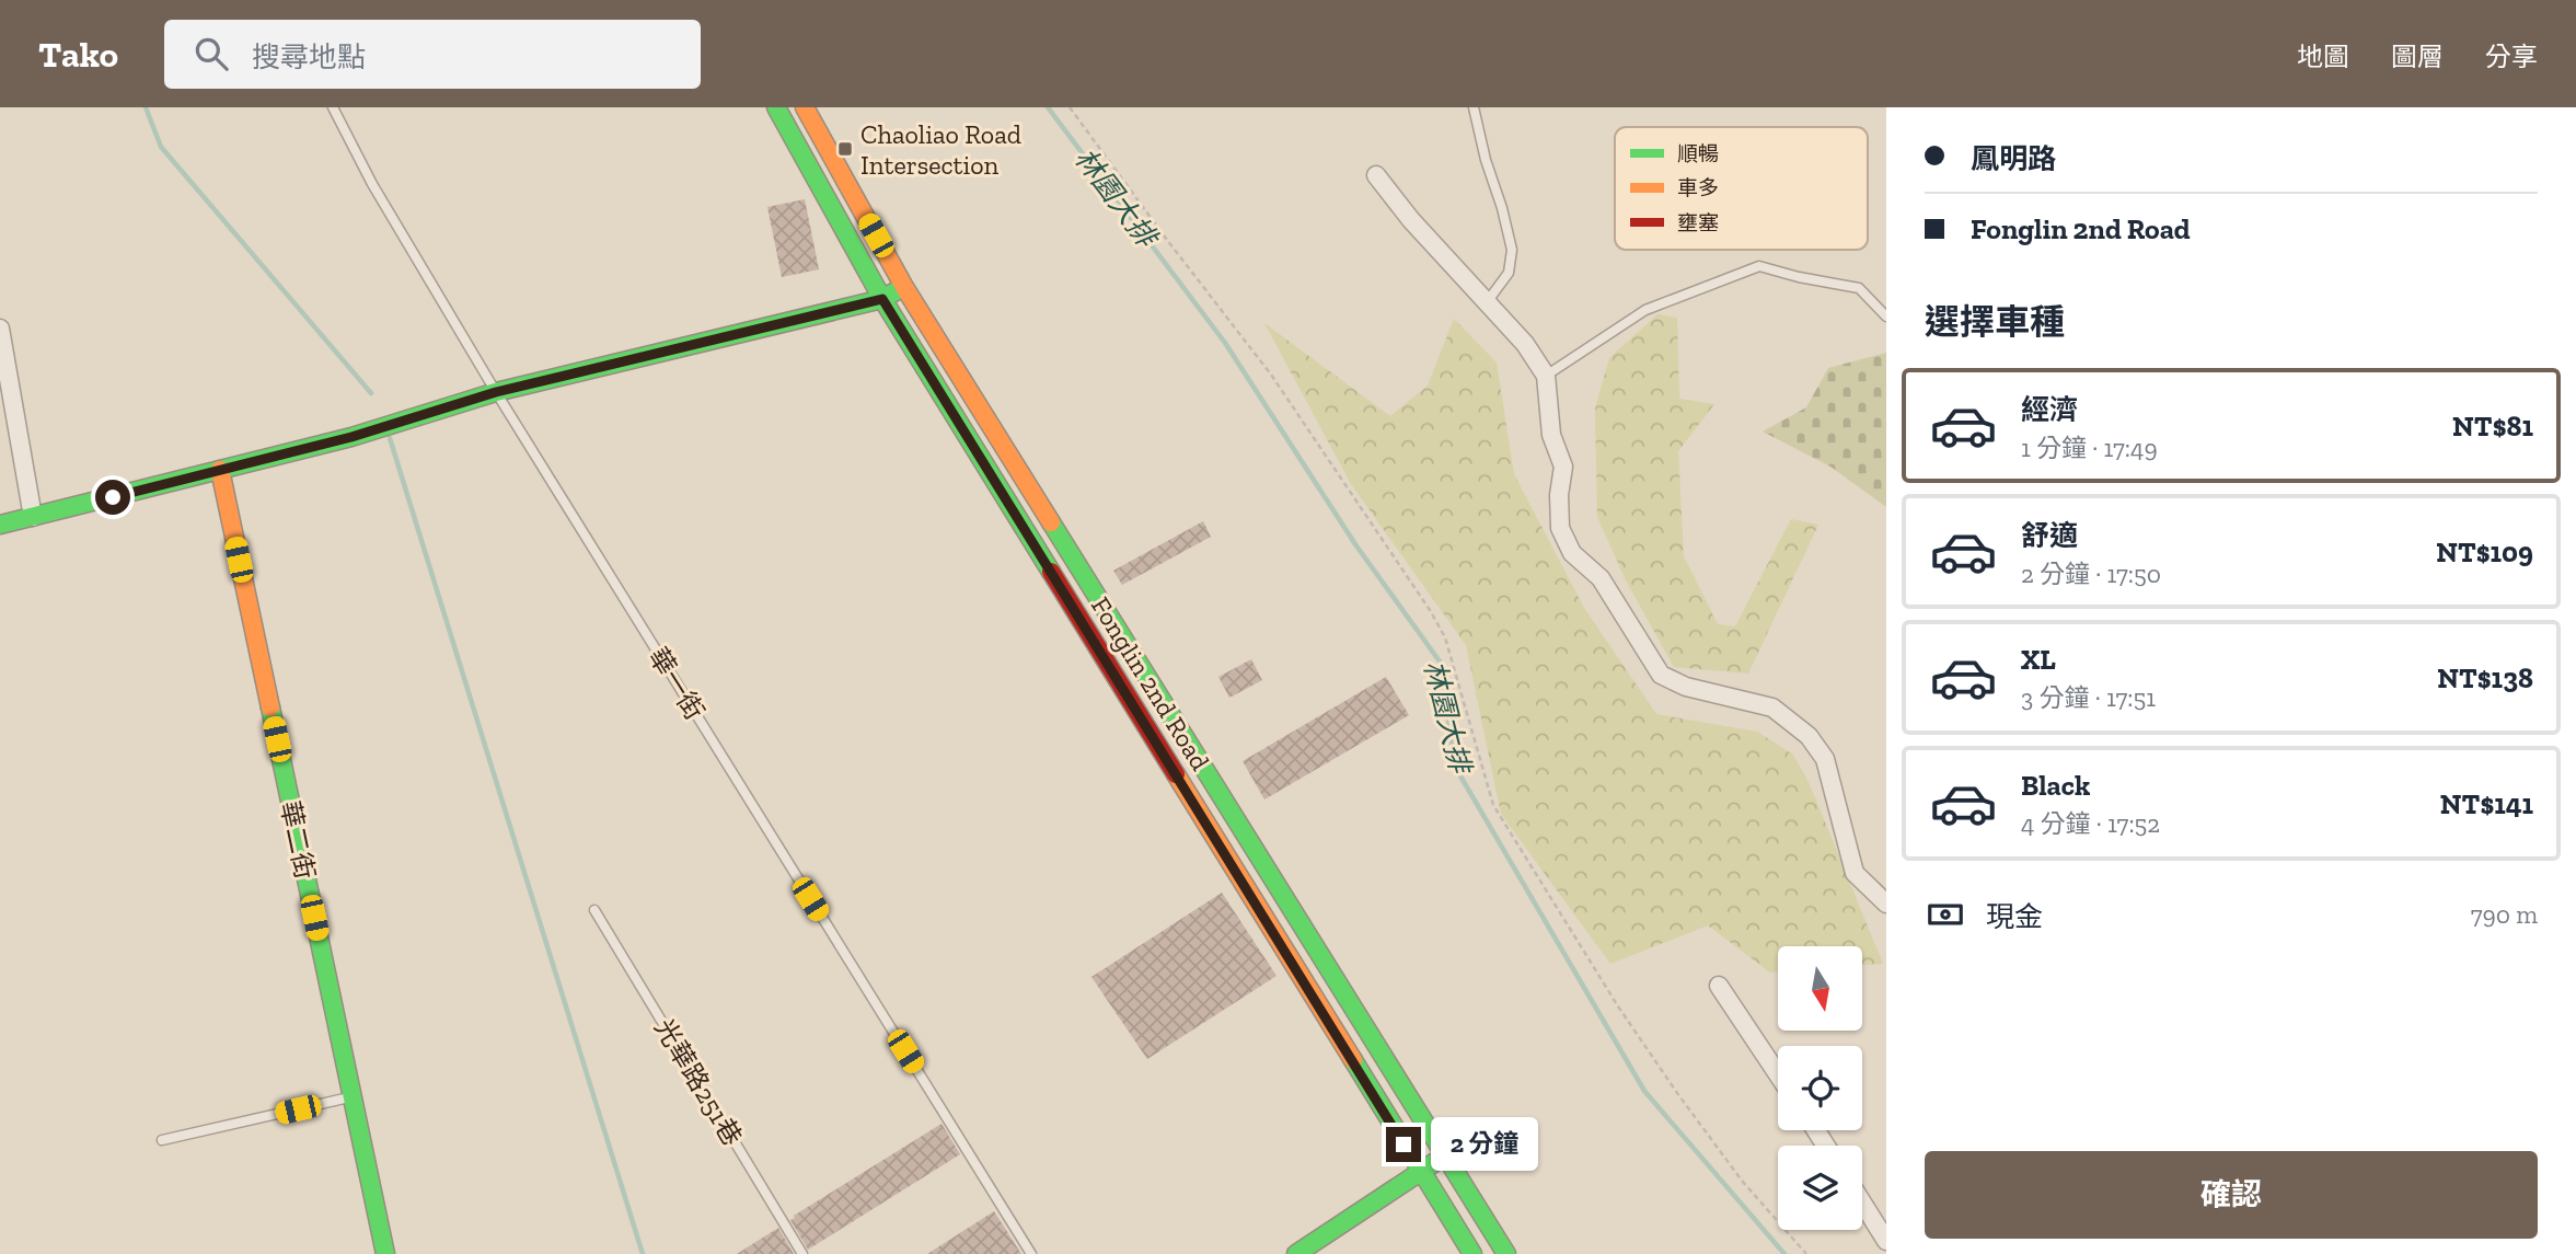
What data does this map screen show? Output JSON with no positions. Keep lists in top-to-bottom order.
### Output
{
  "streets": {
    "main road": ["Fonglin 2nd Road", "華二街"],
    "lane": ["華一街", "光華路251巷"]
  },
  "water": ["林園大排"],
  "places": {
    "transit": ["Chaoliao Road Intersection"]
  },
  "legend": ["順暢", "車多", "壅塞"],
  "north": "bottom",
  "page": {
    "header": "Tako",
    "search": "搜尋地點",
    "nav": ["地圖", "圖層", "分享"],
    "banner": ["鳳明路", "Fonglin 2nd Road"],
    "heading": "選擇車種",
    "list": [
      {
        "name": "經濟",
        "note": "1 分鐘 · 17:49",
        "value": "NT$81"
      },
      {
        "name": "舒適",
        "note": "2 分鐘 · 17:50",
        "value": "NT$109"
      },
      {
        "name": "XL",
        "note": "3 分鐘 · 17:51",
        "value": "NT$138"
      },
      {
        "name": "Black",
        "note": "4 分鐘 · 17:52",
        "value": "NT$141"
      }
    ],
    "pay": ["現金", "790 m"],
    "bubble": "2 分鐘",
    "buttons": "確認"
  }
}
